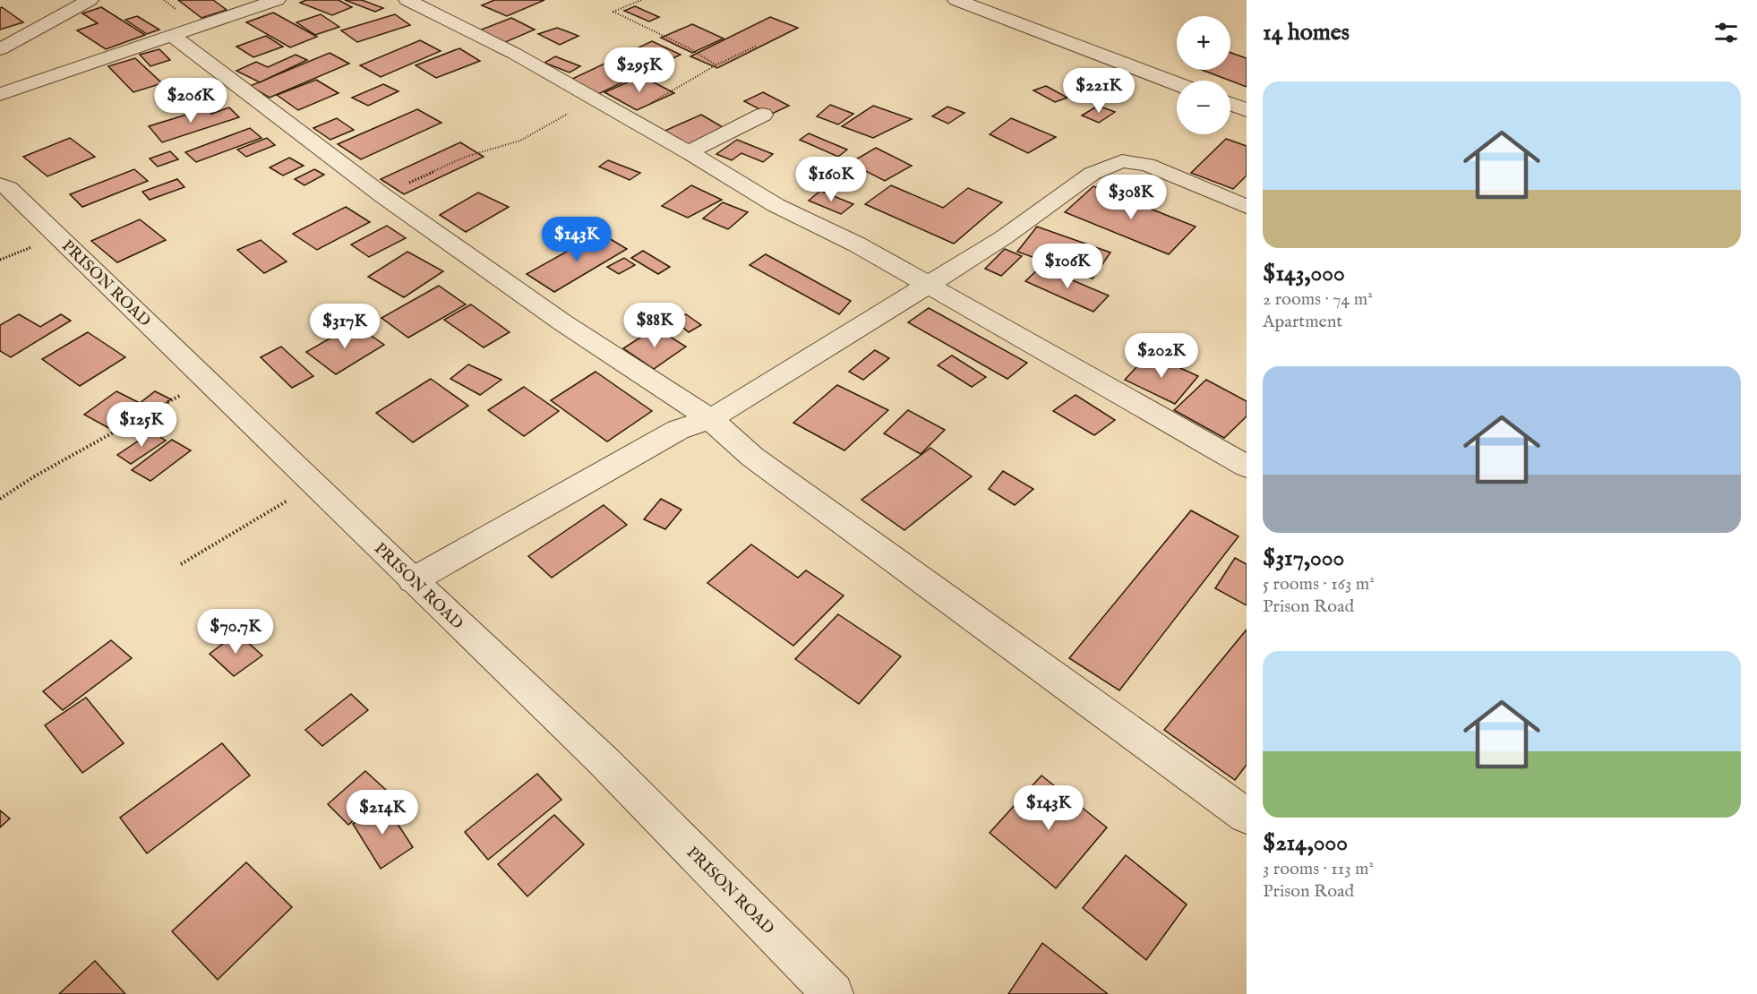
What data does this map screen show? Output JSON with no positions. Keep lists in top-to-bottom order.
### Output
{
  "streets": {
    "street": ["PRISON ROAD"]
  },
  "page": {
    "heading": "14 homes",
    "map_buttons": ["+", "−"],
    "price": [
      "$295K",
      "$221K",
      "$206K",
      "$160K",
      "$308K",
      "$143K",
      "$106K",
      "$88K",
      "$317K",
      "$202K",
      "$125K",
      "$70.7K",
      "$143K",
      "$214K"
    ],
    "list": [
      {
        "name": "$143,000",
        "note": "2 rooms · 74 m² · Apartment"
      },
      {
        "name": "$317,000",
        "note": "5 rooms · 163 m² · Prison Road"
      },
      {
        "name": "$214,000",
        "note": "3 rooms · 113 m² · Prison Road"
      }
    ]
  }
}
